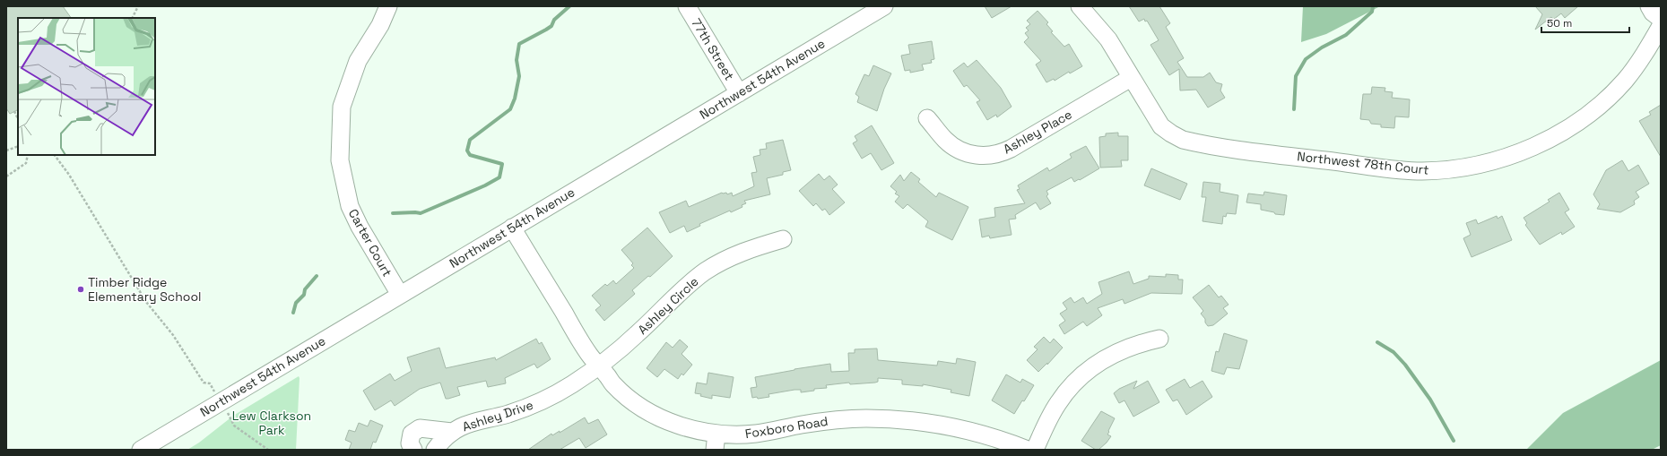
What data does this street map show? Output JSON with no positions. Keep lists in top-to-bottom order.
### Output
{
  "streets": {
    "street": [
      "77th Street",
      "Northwest 54th Avenue",
      "Ashley Place",
      "Northwest 78th Court",
      "Carter Court",
      "Ashley Circle",
      "Ashley Drive",
      "Foxboro Road"
    ]
  },
  "crossings": [
    ["77th Street", "Northwest 54th Avenue"],
    ["Northwest 54th Avenue", "Carter Court"],
    ["Northwest 54th Avenue", "Foxboro Road"],
    ["Ashley Place", "Northwest 78th Court"],
    ["Ashley Circle", "Ashley Drive"],
    ["Ashley Circle", "Foxboro Road"],
    ["Ashley Drive", "Foxboro Road"]
  ],
  "parks": ["Lew Clarkson Park"],
  "places": ["Timber Ridge Elementary School"],
  "scale_bar": "50 m"
}
